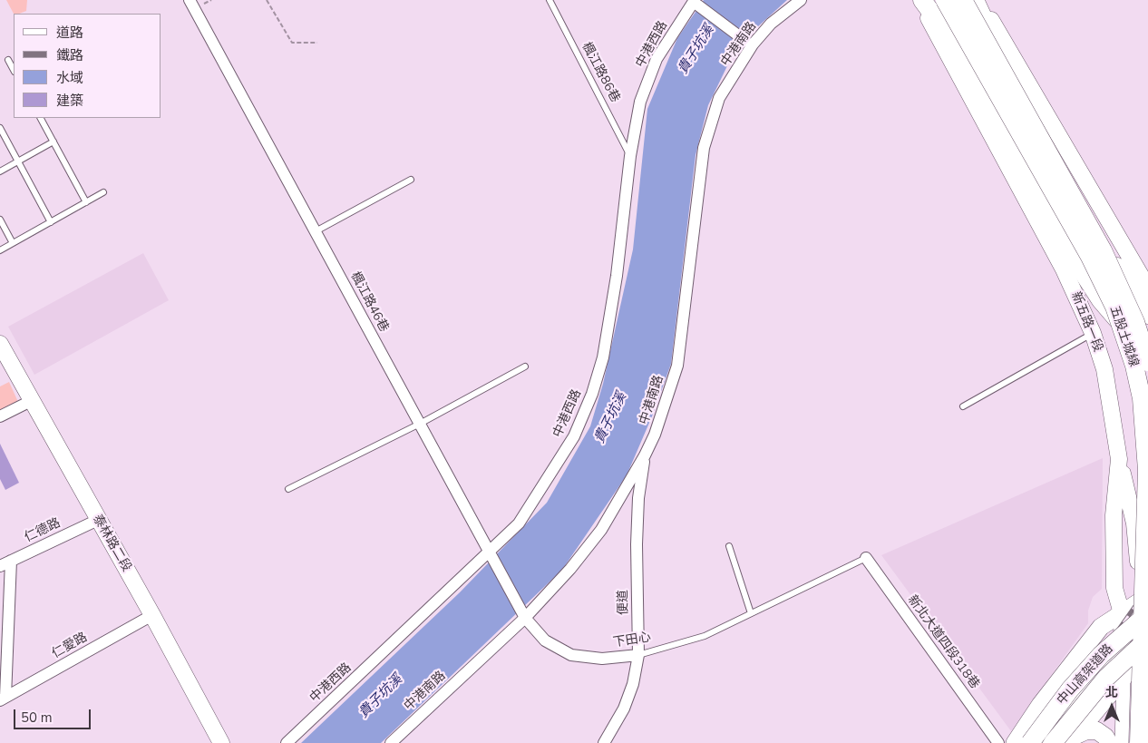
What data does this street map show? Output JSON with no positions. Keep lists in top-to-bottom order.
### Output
{
  "streets": {
    "highway": ["五股土城線", "中山高架道路"],
    "main road": ["新五路一段", "泰林路二段"],
    "street": [
      "中港西路",
      "中港南路",
      "楓江路46巷",
      "仁德路",
      "便道",
      "下田心",
      "新北大道四段318巷",
      "仁愛路"
    ],
    "lane": ["楓江路86巷"]
  },
  "crossings": [
    ["中港西路", "楓江路86巷"],
    ["中港西路", "楓江路46巷"],
    ["中港南路", "楓江路46巷"],
    ["中港南路", "便道"],
    ["中港南路", "下田心"],
    ["楓江路46巷", "下田心"],
    ["仁德路", "泰林路二段"],
    ["泰林路二段", "仁愛路"],
    ["便道", "下田心"],
    ["下田心", "新北大道四段318巷"]
  ],
  "water": ["貴子坑溪"],
  "legend": [
    "道路",
    "鐵路",
    "水域",
    "建築"
  ],
  "scale_bar": "50 m",
  "north": "top"
}
